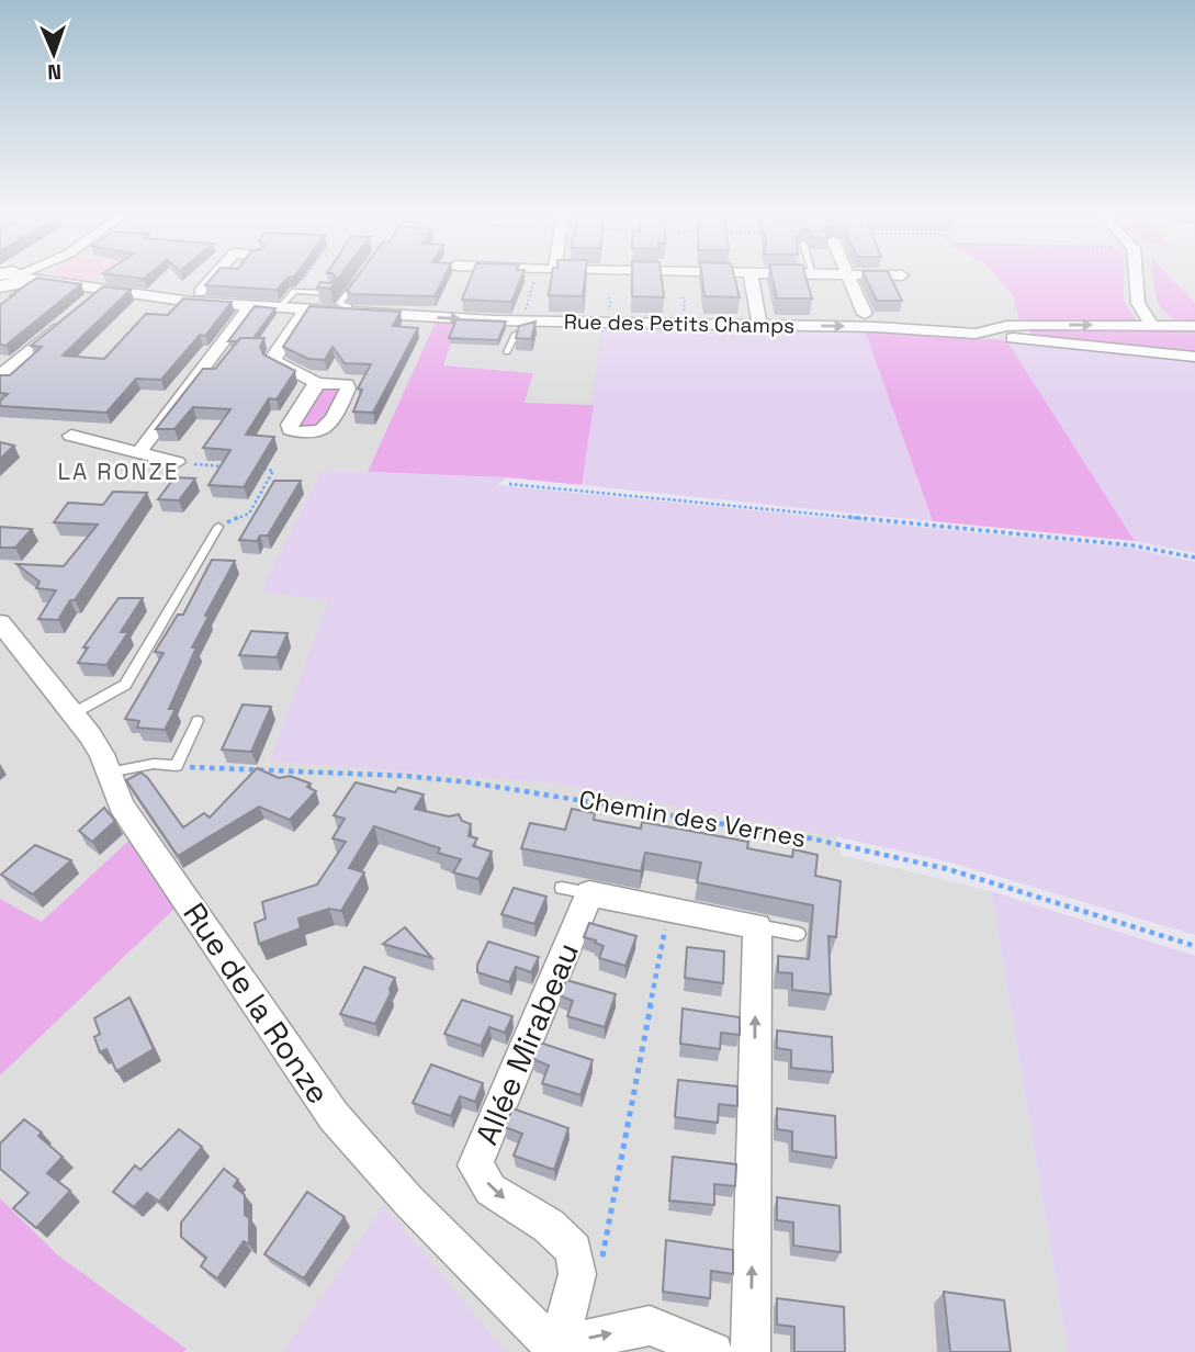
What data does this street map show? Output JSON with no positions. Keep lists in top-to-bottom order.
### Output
{
  "streets": {
    "street": ["Rue des Petits Champs", "Rue de la Ronze", "Allée Mirabeau"],
    "path": ["Chemin des Vernes"]
  },
  "crossings": [
    ["Rue de la Ronze", "Allée Mirabeau"]
  ],
  "districts": ["LA RONZE"],
  "north": "bottom"
}
